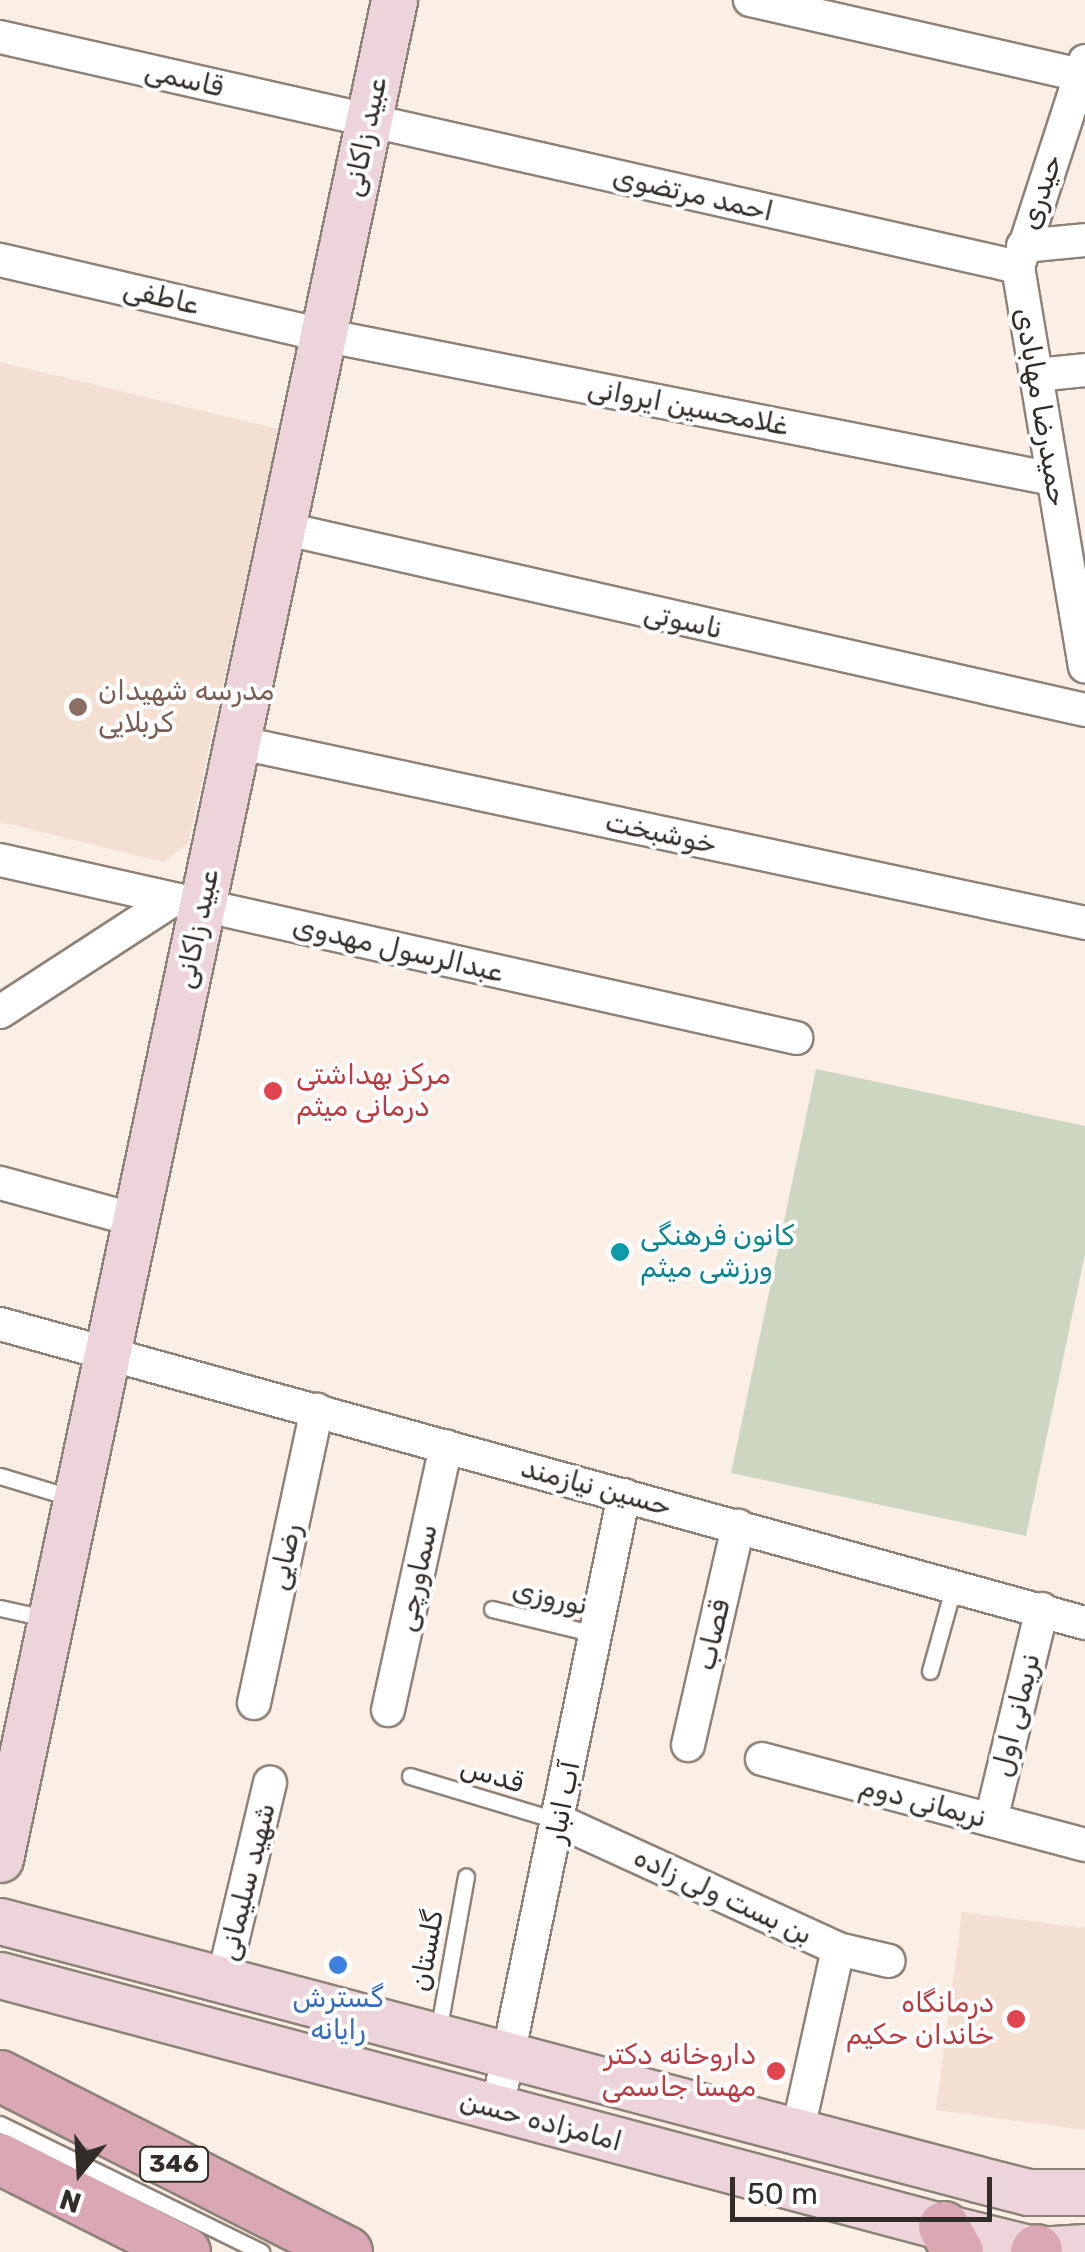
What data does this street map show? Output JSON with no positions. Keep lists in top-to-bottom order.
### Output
{
  "streets": {
    "main road": ["عبید زاکانی", "امامزاده حسن", "346"],
    "street": [
      "قاسمی",
      "حیدری",
      "احمد مرتضوی",
      "عاطفی",
      "غلامحسین ایروانی",
      "حمیدرضا مهابادی",
      "ناسوتی",
      "خوشبخت",
      "عبدالرسول مهدوی",
      "حسین نیازمند",
      "رضایی",
      "سماورچی",
      "قصاب",
      "نریمانی اول",
      "آب انبار",
      "نریمانی دوم",
      "شهید سلیمانی",
      "بن بست ولی زاده"
    ],
    "lane": ["نوروزی", "قدس", "گلستان"]
  },
  "crossings": [
    ["قاسمی", "عبید زاکانی"],
    ["قاسمی", "احمد مرتضوی"],
    ["عبید زاکانی", "احمد مرتضوی"],
    ["عبید زاکانی", "عاطفی"],
    ["عبید زاکانی", "غلامحسین ایروانی"],
    ["عبید زاکانی", "ناسوتی"],
    ["عبید زاکانی", "خوشبخت"],
    ["عبید زاکانی", "عبدالرسول مهدوی"],
    ["عبید زاکانی", "حسین نیازمند"],
    ["حیدری", "احمد مرتضوی"],
    ["حیدری", "حمیدرضا مهابادی"],
    ["احمد مرتضوی", "حمیدرضا مهابادی"],
    ["عاطفی", "غلامحسین ایروانی"],
    ["غلامحسین ایروانی", "حمیدرضا مهابادی"],
    ["حسین نیازمند", "رضایی"],
    ["حسین نیازمند", "سماورچی"],
    ["حسین نیازمند", "قصاب"],
    ["حسین نیازمند", "نریمانی اول"],
    ["حسین نیازمند", "آب انبار"],
    ["نوروزی", "آب انبار"],
    ["نریمانی اول", "نریمانی دوم"],
    ["قدس", "آب انبار"],
    ["قدس", "بن بست ولی زاده"],
    ["آب انبار", "بن بست ولی زاده"],
    ["آب انبار", "امامزاده حسن"],
    ["شهید سلیمانی", "امامزاده حسن"],
    ["گلستان", "امامزاده حسن"]
  ],
  "places": [
    "مدرسه شهیدان کربلایی",
    "مرکز بهداشتی درمانی میثم",
    "کانون فرهنگی ورزشی میثم",
    "گسترش رایانه",
    "درمانگاه خاندان حکیم",
    "داروخانه دکتر مهسا جاسمی"
  ],
  "scale_bar": "50 m",
  "north": "bottom"
}
